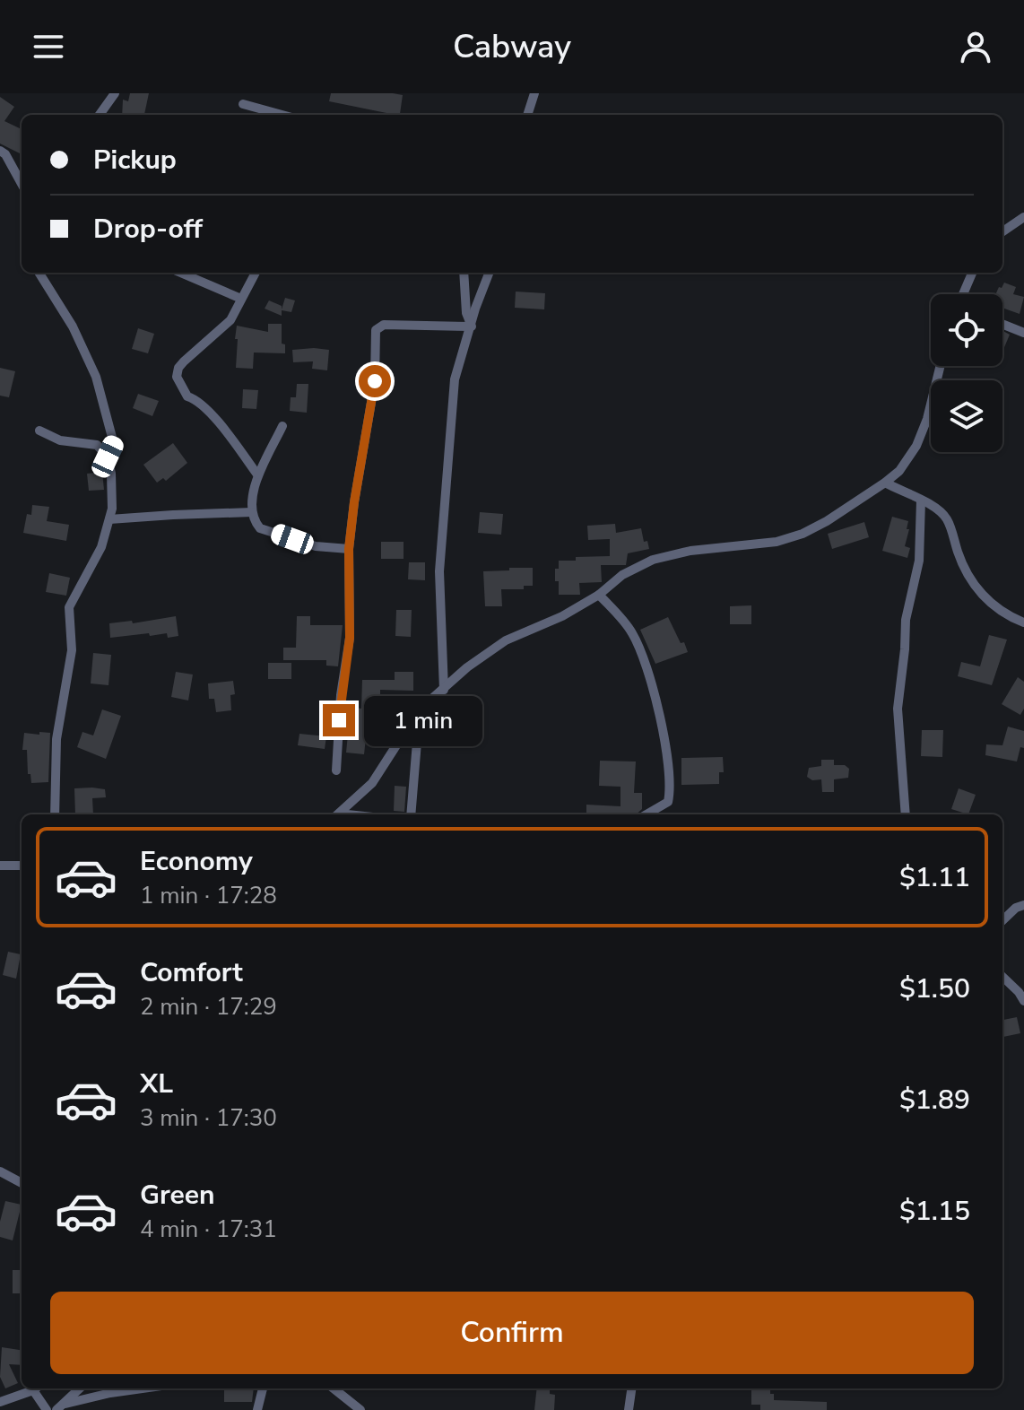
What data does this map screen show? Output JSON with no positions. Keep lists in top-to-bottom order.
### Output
{
  "page": {
    "header": "Cabway",
    "banner": ["Pickup", "Drop-off"],
    "bubble": "1 min",
    "list": [
      {
        "name": "Economy",
        "note": "1 min · 17:28",
        "value": "$1.11"
      },
      {
        "name": "Comfort",
        "note": "2 min · 17:29",
        "value": "$1.50"
      },
      {
        "name": "XL",
        "note": "3 min · 17:30",
        "value": "$1.89"
      },
      {
        "name": "Green",
        "note": "4 min · 17:31",
        "value": "$1.15"
      }
    ],
    "buttons": "Confirm"
  }
}
